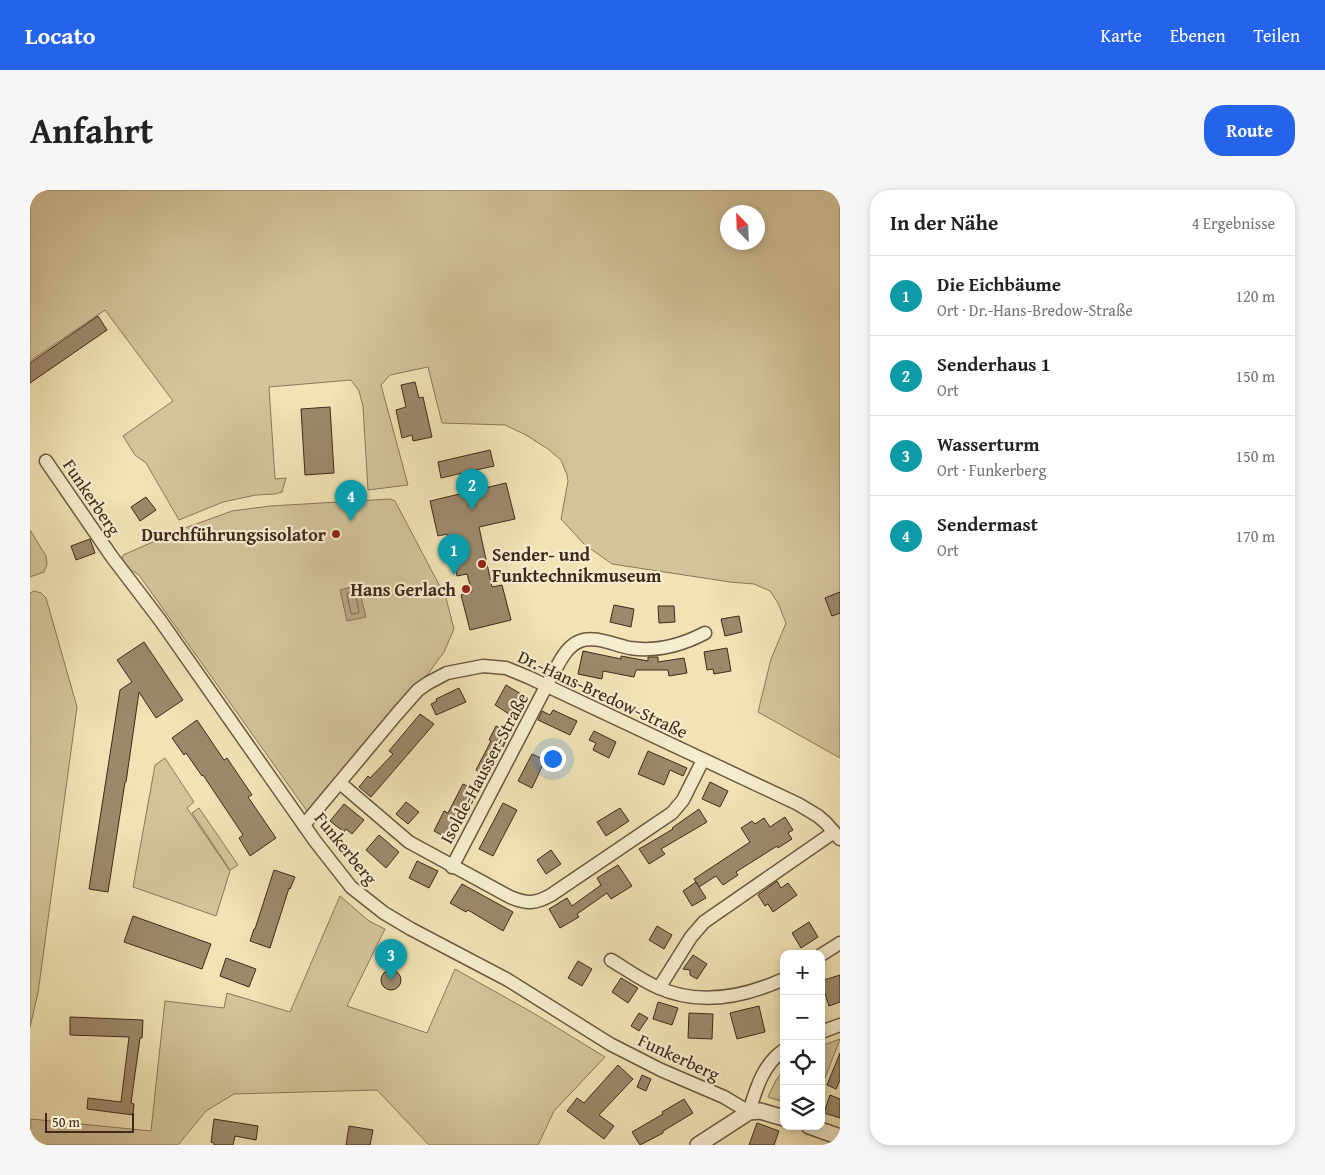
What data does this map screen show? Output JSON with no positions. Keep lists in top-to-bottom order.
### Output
{
  "streets": {
    "street": ["Funkerberg", "Dr.-Hans-Bredow-Straße", "Isolde-Hausser-Straße"]
  },
  "crossings": [
    ["Funkerberg", "Dr.-Hans-Bredow-Straße"],
    ["Dr.-Hans-Bredow-Straße", "Isolde-Hausser-Straße"]
  ],
  "places": ["Durchführungsisolator", "Sender- und Funktechnikmuseum", "Hans Gerlach"],
  "scale_bar": "50 m",
  "north": "top left",
  "page": {
    "header": "Locato",
    "nav": ["Karte", "Ebenen", "Teilen"],
    "title": "Anfahrt",
    "buttons": "Route",
    "heading": ["In der Nähe", "4 Ergebnisse"],
    "list": [
      {
        "mark": "1",
        "name": "Die Eichbäume",
        "note": "Ort · Dr.-Hans-Bredow-Straße",
        "value": "120 m"
      },
      {
        "mark": "2",
        "name": "Senderhaus 1",
        "note": "Ort",
        "value": "150 m"
      },
      {
        "mark": "3",
        "name": "Wasserturm",
        "note": "Ort · Funkerberg",
        "value": "150 m"
      },
      {
        "mark": "4",
        "name": "Sendermast",
        "note": "Ort",
        "value": "170 m"
      }
    ],
    "pins": [
      "2",
      "4",
      "1",
      "3"
    ],
    "map_buttons": ["+", "−"],
    "scale": "50 m"
  }
}
